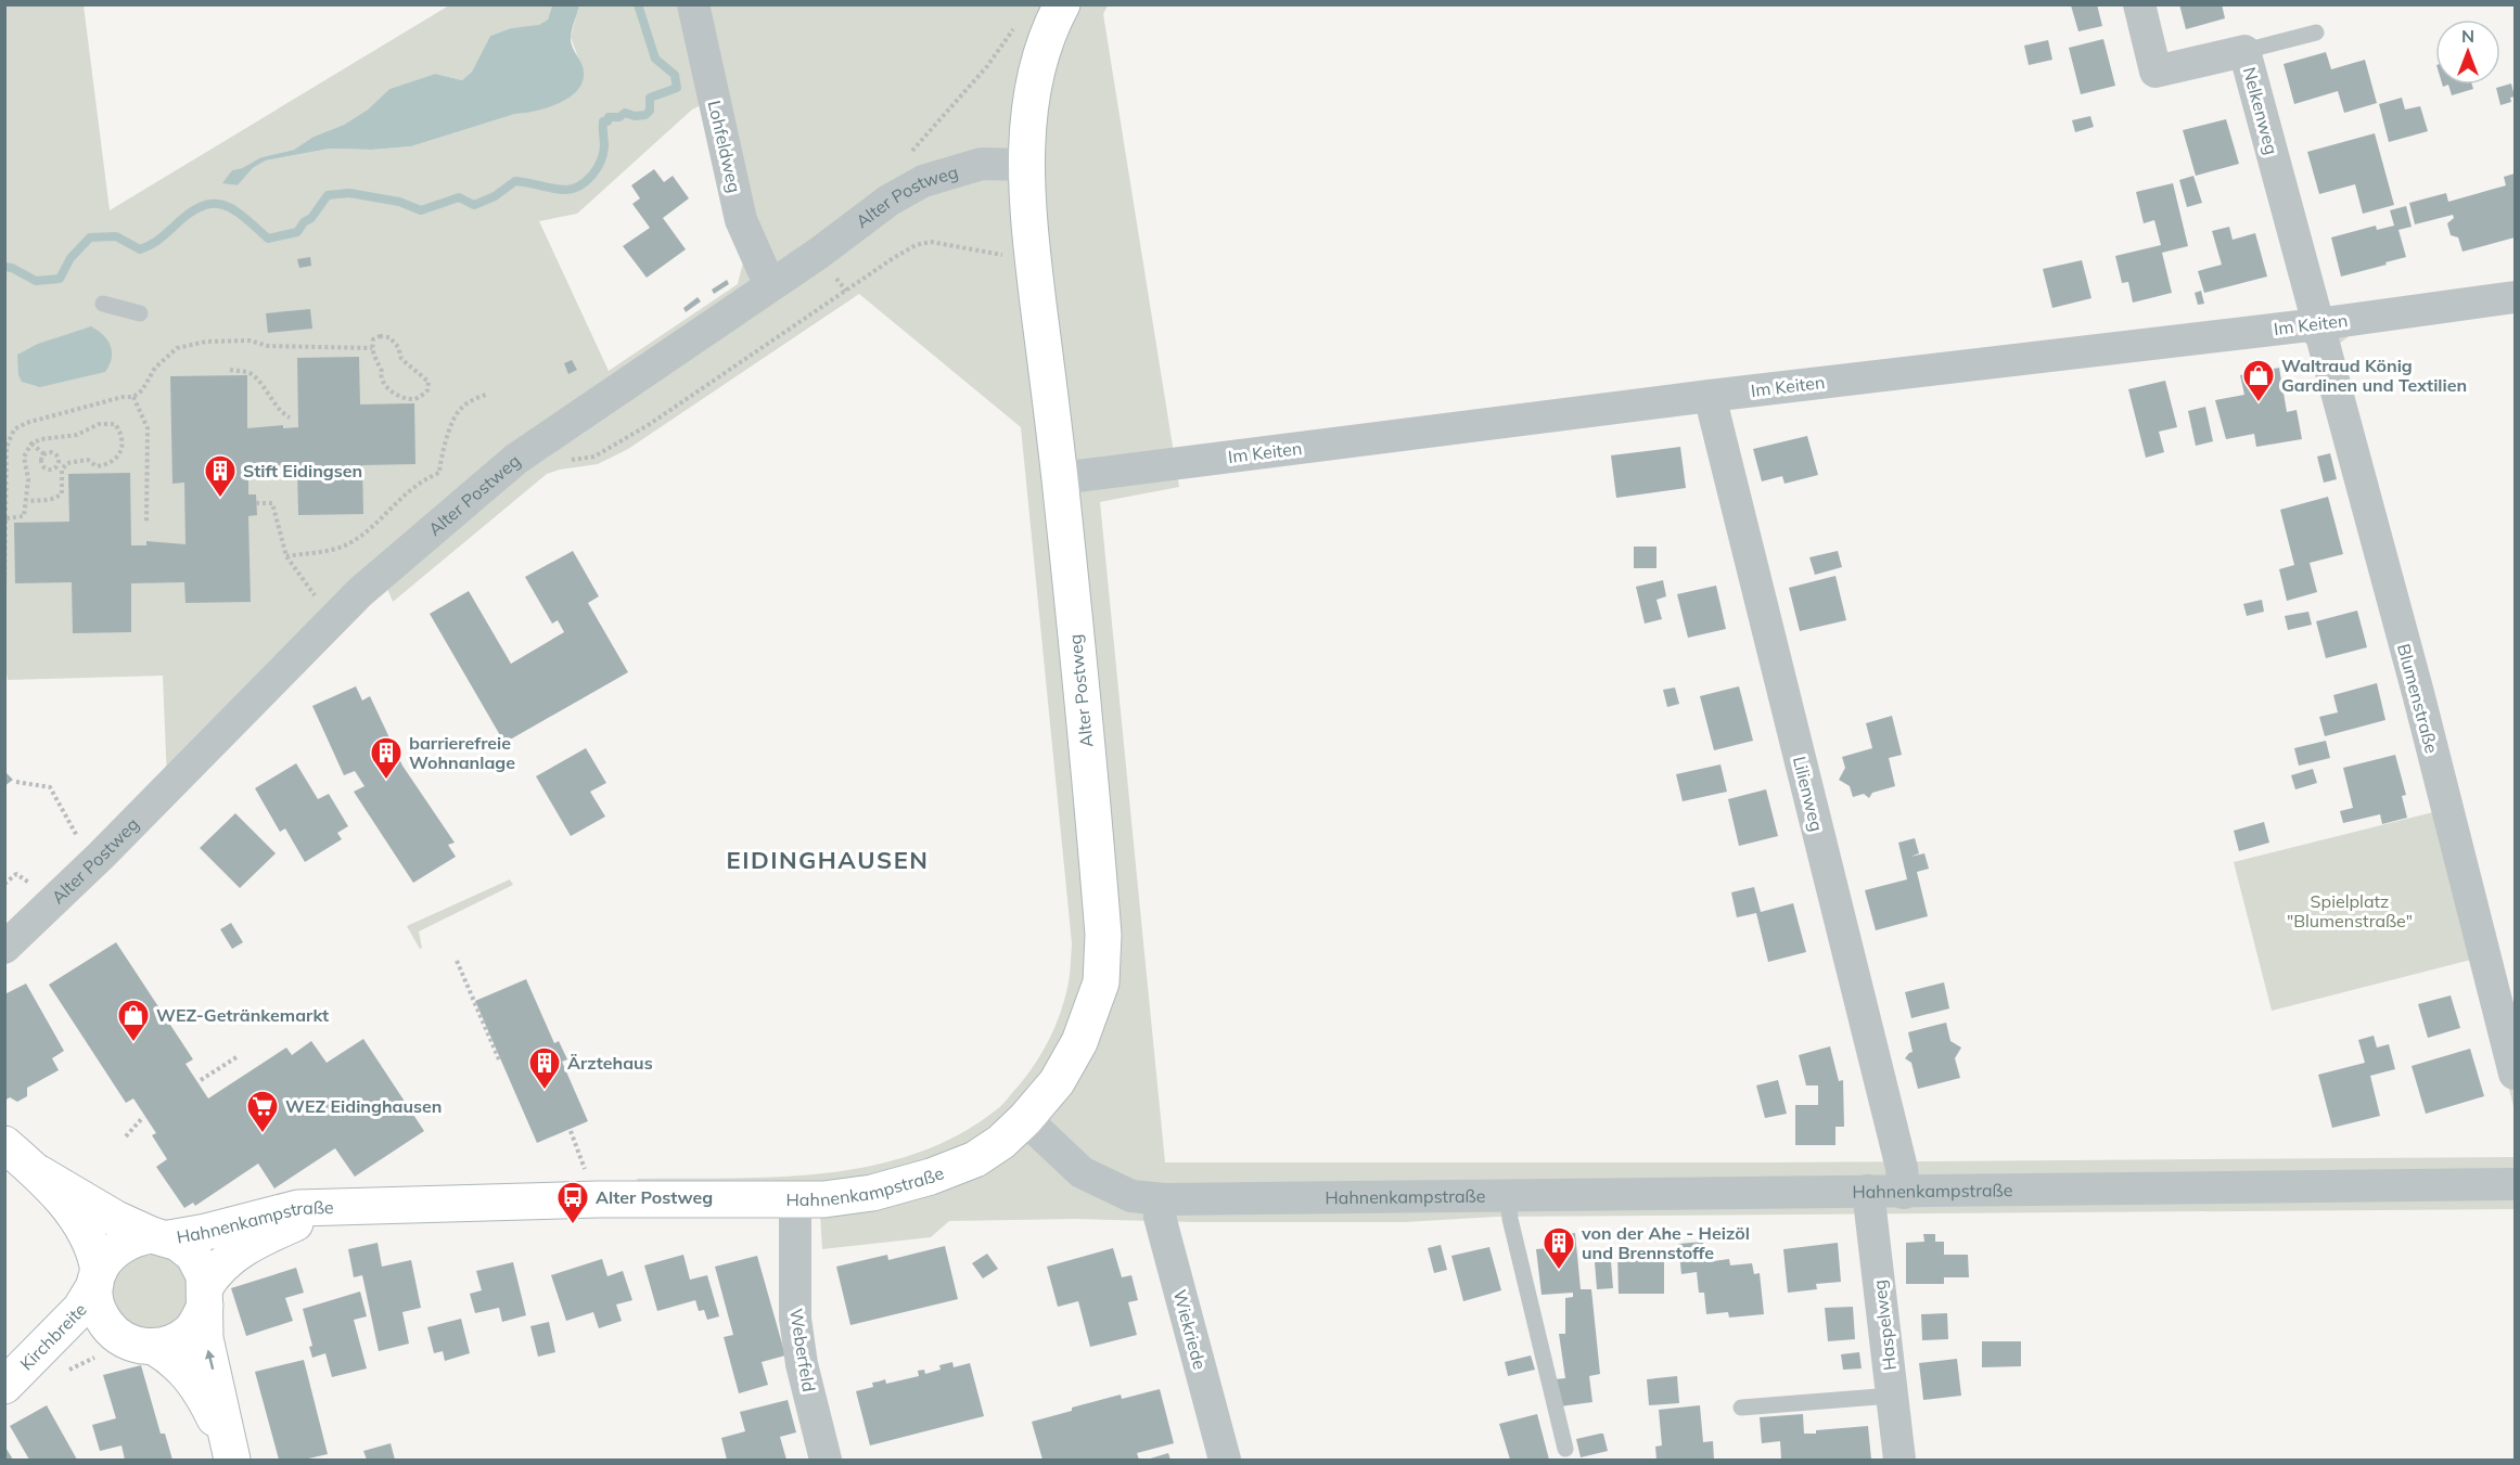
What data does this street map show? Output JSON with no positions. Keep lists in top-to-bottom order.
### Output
{
  "streets": {
    "street": [
      "Nelkenweg",
      "Lohfeldweg",
      "Alter Postweg",
      "Im Keiten",
      "Blumenstraße",
      "Lilienweg",
      "Hahnenkampstraße",
      "Haspelweg",
      "Wiekriede",
      "Kirchbreite",
      "Weberfeld"
    ]
  },
  "crossings": [
    ["Nelkenweg", "Im Keiten"],
    ["Nelkenweg", "Blumenstraße"],
    ["Lohfeldweg", "Alter Postweg"],
    ["Alter Postweg", "Im Keiten"],
    ["Alter Postweg", "Hahnenkampstraße"],
    ["Im Keiten", "Blumenstraße"],
    ["Im Keiten", "Lilienweg"],
    ["Lilienweg", "Hahnenkampstraße"],
    ["Hahnenkampstraße", "Haspelweg"],
    ["Hahnenkampstraße", "Wiekriede"],
    ["Hahnenkampstraße", "Kirchbreite"],
    ["Hahnenkampstraße", "Weberfeld"]
  ],
  "districts": ["EIDINGHAUSEN"],
  "parks": ["Spielplatz \"Blumenstraße\""],
  "places": {
    "shop": ["Waltraud König Gardinen und Textilien", "WEZ-Getränkemarkt"],
    "building": [
      "Stift Eidingsen",
      "barrierefreie Wohnanlage",
      "Ärztehaus",
      "von der Ahe - Heizöl und Brennstoffe"
    ],
    "supermarket": ["WEZ Eidinghausen"],
    "bus stop": ["Alter Postweg"]
  },
  "north": "top"
}
